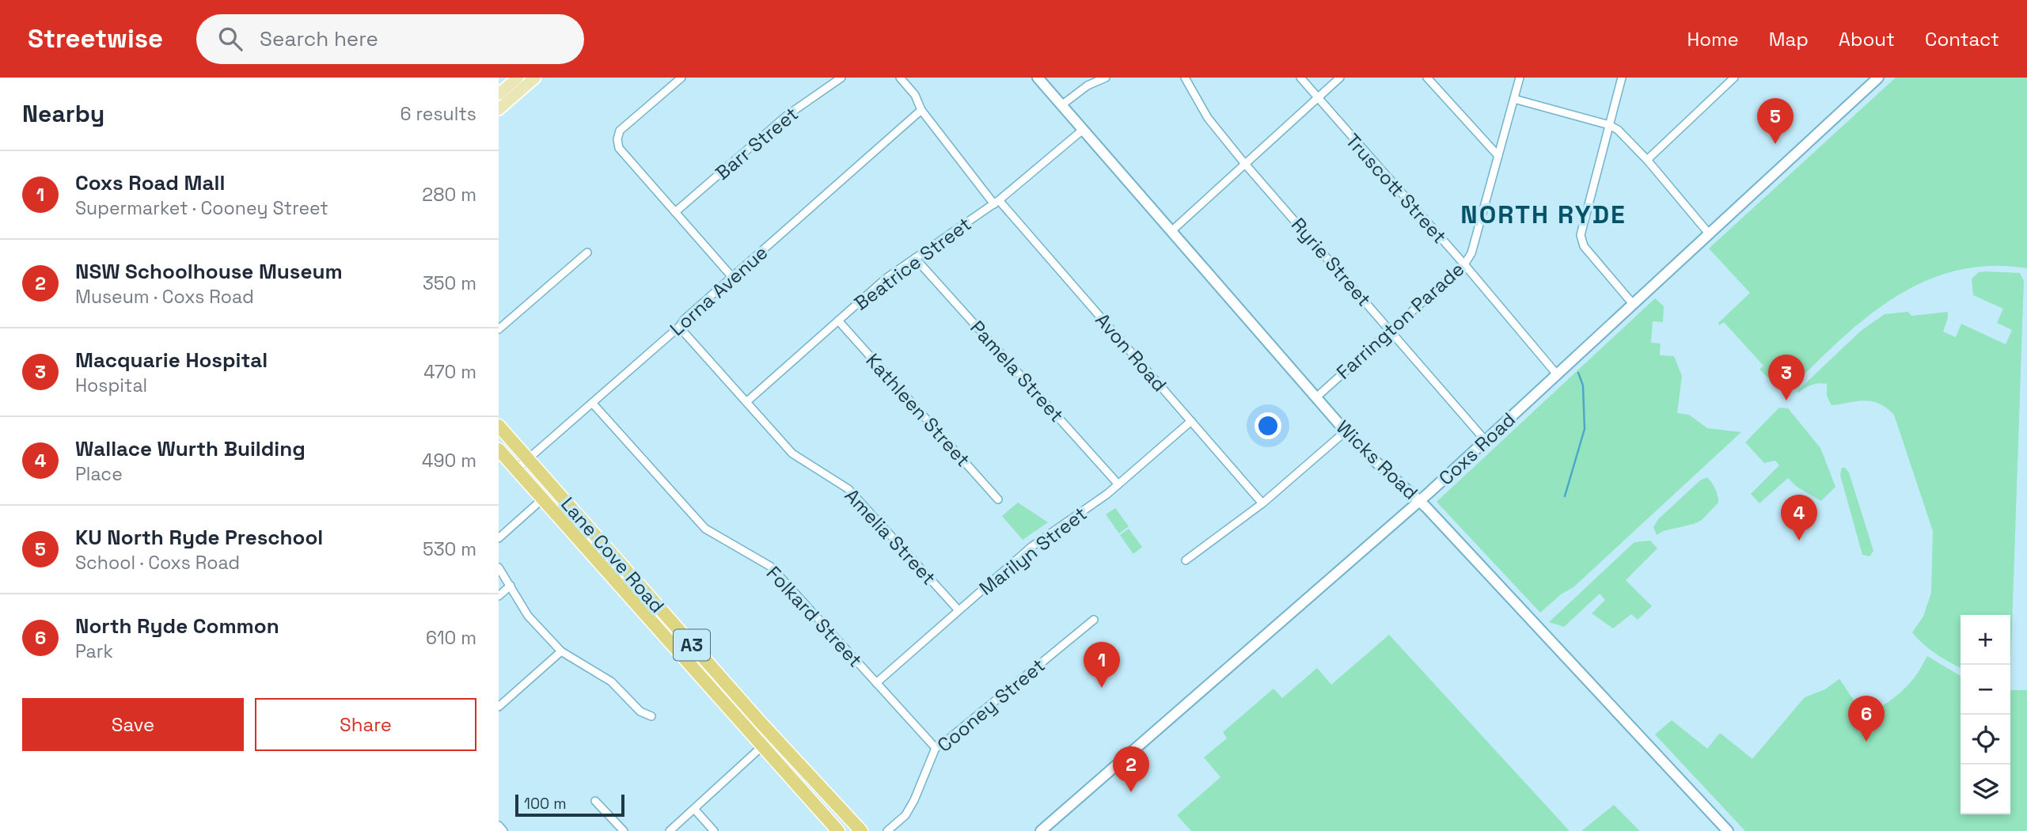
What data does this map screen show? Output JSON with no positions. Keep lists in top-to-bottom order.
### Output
{
  "streets": {
    "highway": ["Lane Cove Road", "A3"],
    "street": [
      "Barr Street",
      "Truscott Street",
      "Ryrie Street",
      "Beatrice Street",
      "Lorna Avenue",
      "Farrington Parade",
      "Avon Road",
      "Pamela Street",
      "Kathleen Street",
      "Coxs Road",
      "Wicks Road",
      "Amelia Street",
      "Marilyn Street",
      "Folkard Street",
      "Cooney Street"
    ]
  },
  "crossings": [
    ["Truscott Street", "Farrington Parade"],
    ["Truscott Street", "Coxs Road"],
    ["Ryrie Street", "Farrington Parade"],
    ["Ryrie Street", "Coxs Road"],
    ["Beatrice Street", "Avon Road"],
    ["Beatrice Street", "Pamela Street"],
    ["Beatrice Street", "Kathleen Street"],
    ["Beatrice Street", "Wicks Road"],
    ["Beatrice Street", "Amelia Street"],
    ["Lorna Avenue", "Avon Road"],
    ["Lorna Avenue", "Amelia Street"],
    ["Lorna Avenue", "Lane Cove Road"],
    ["Lorna Avenue", "Folkard Street"],
    ["Farrington Parade", "Wicks Road"],
    ["Avon Road", "Marilyn Street"],
    ["Pamela Street", "Marilyn Street"],
    ["Coxs Road", "Wicks Road"],
    ["Amelia Street", "Marilyn Street"],
    ["Marilyn Street", "Folkard Street"],
    ["Folkard Street", "Cooney Street"]
  ],
  "districts": ["NORTH RYDE"],
  "scale_bar": "100 m",
  "page": {
    "header": "Streetwise",
    "search": "Search here",
    "nav": [
      "Home",
      "Map",
      "About",
      "Contact"
    ],
    "heading": ["Nearby", "6 results"],
    "pins": [
      "5",
      "3",
      "4",
      "1",
      "6",
      "2"
    ],
    "list": [
      {
        "mark": "1",
        "name": "Coxs Road Mall",
        "note": "Supermarket · Cooney Street",
        "value": "280 m"
      },
      {
        "mark": "2",
        "name": "NSW Schoolhouse Museum",
        "note": "Museum · Coxs Road",
        "value": "350 m"
      },
      {
        "mark": "3",
        "name": "Macquarie Hospital",
        "note": "Hospital",
        "value": "470 m"
      },
      {
        "mark": "4",
        "name": "Wallace Wurth Building",
        "note": "Place",
        "value": "490 m"
      },
      {
        "mark": "5",
        "name": "KU North Ryde Preschool",
        "note": "School · Coxs Road",
        "value": "530 m"
      },
      {
        "mark": "6",
        "name": "North Ryde Common",
        "note": "Park",
        "value": "610 m"
      }
    ],
    "map_buttons": ["+", "−"],
    "buttons": ["Save", "Share"],
    "scale": "100 m"
  }
}
